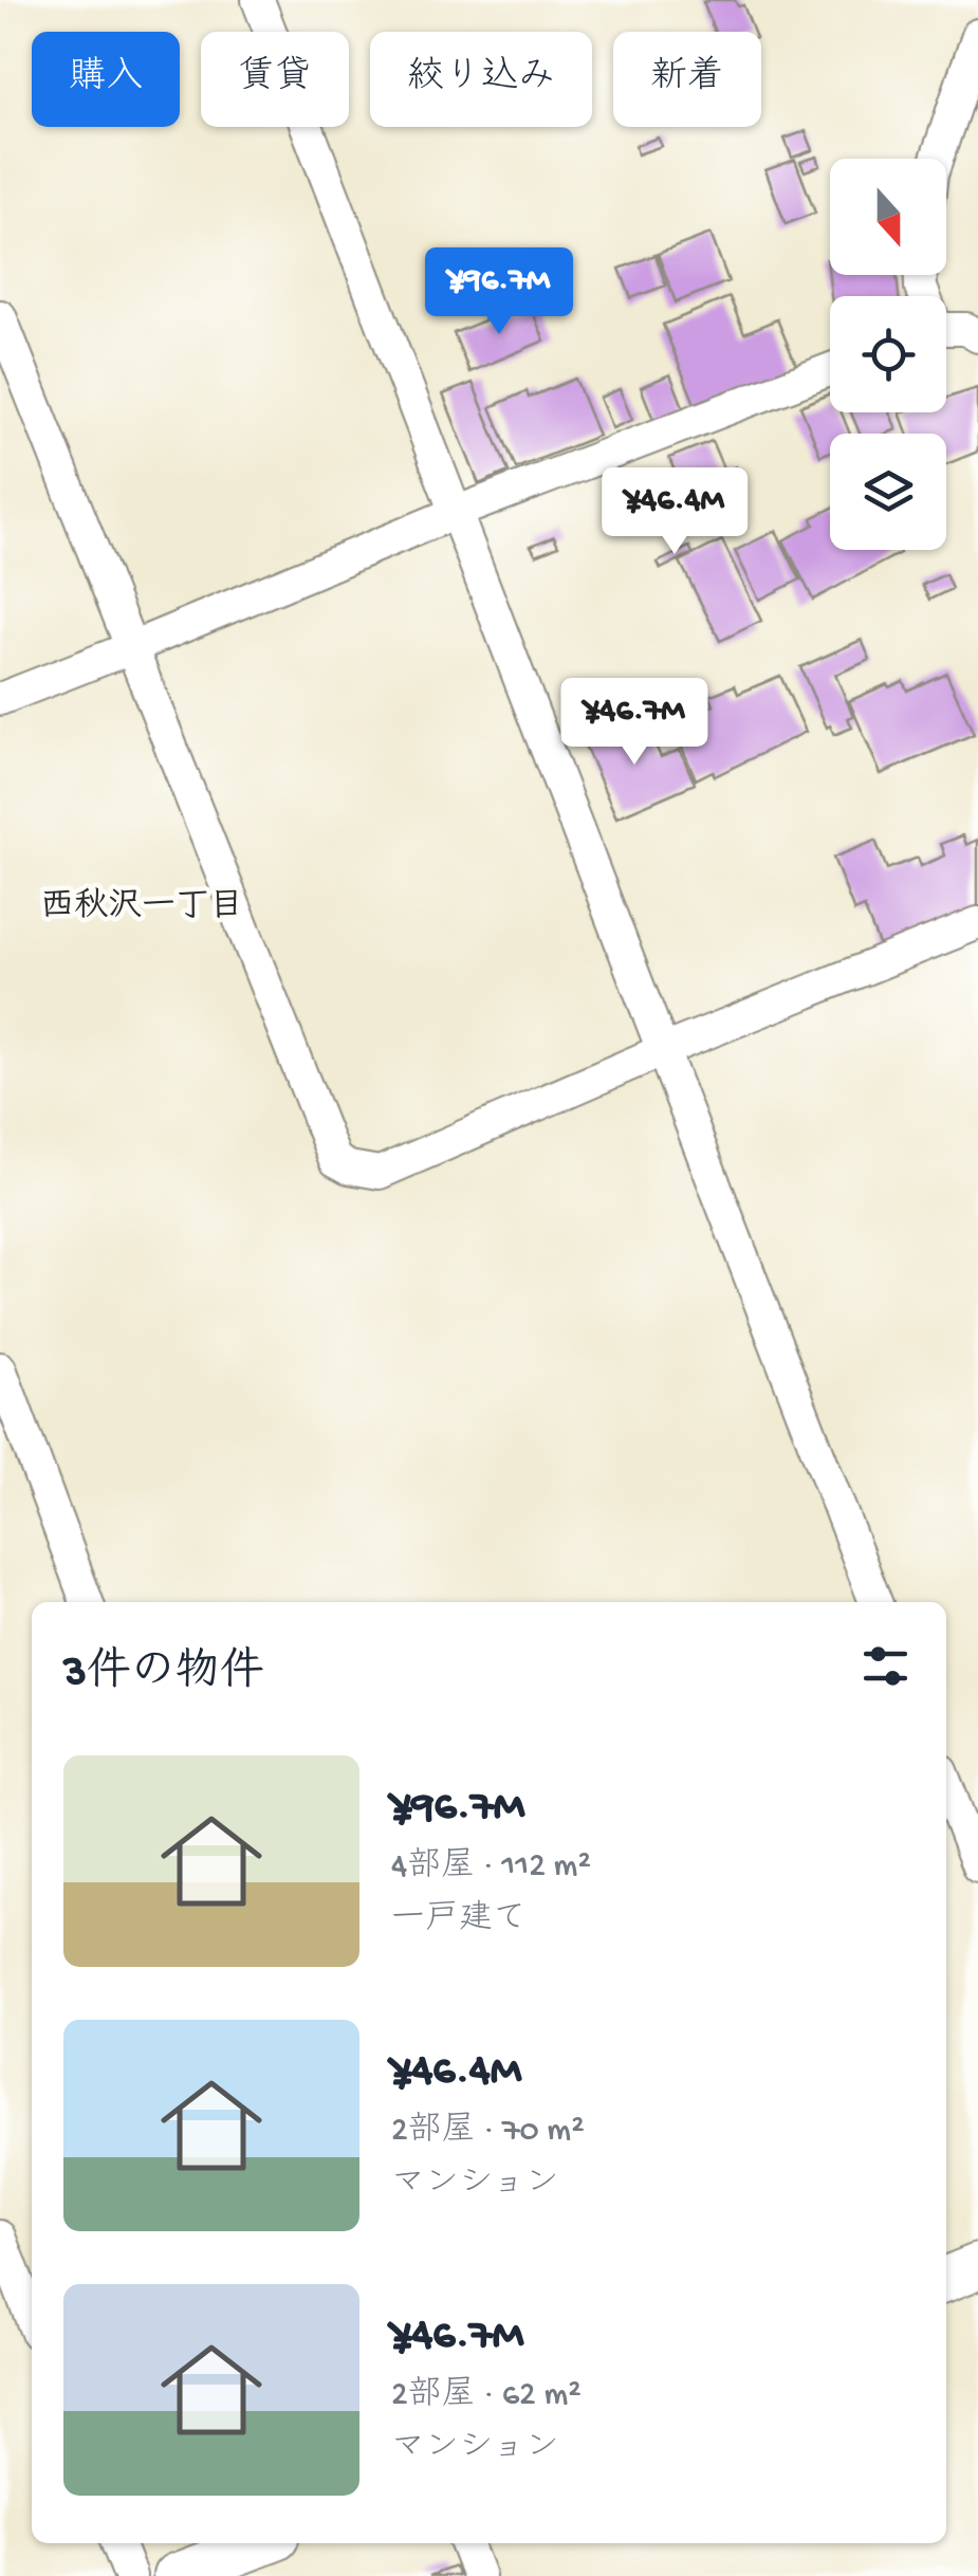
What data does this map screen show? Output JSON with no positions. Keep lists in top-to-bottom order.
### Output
{
  "districts": ["西秋沢一丁目"],
  "north": "bottom",
  "page": {
    "chip": [
      "購入",
      "賃貸",
      "絞り込み",
      "新着"
    ],
    "price": ["¥96.7M", "¥46.4M", "¥46.7M"],
    "heading": "3件の物件",
    "list": [
      {
        "name": "¥96.7M",
        "note": "4部屋 · 112 m² · 一戸建て"
      },
      {
        "name": "¥46.4M",
        "note": "2部屋 · 70 m² · マンション"
      },
      {
        "name": "¥46.7M",
        "note": "2部屋 · 62 m² · マンション"
      }
    ]
  }
}
